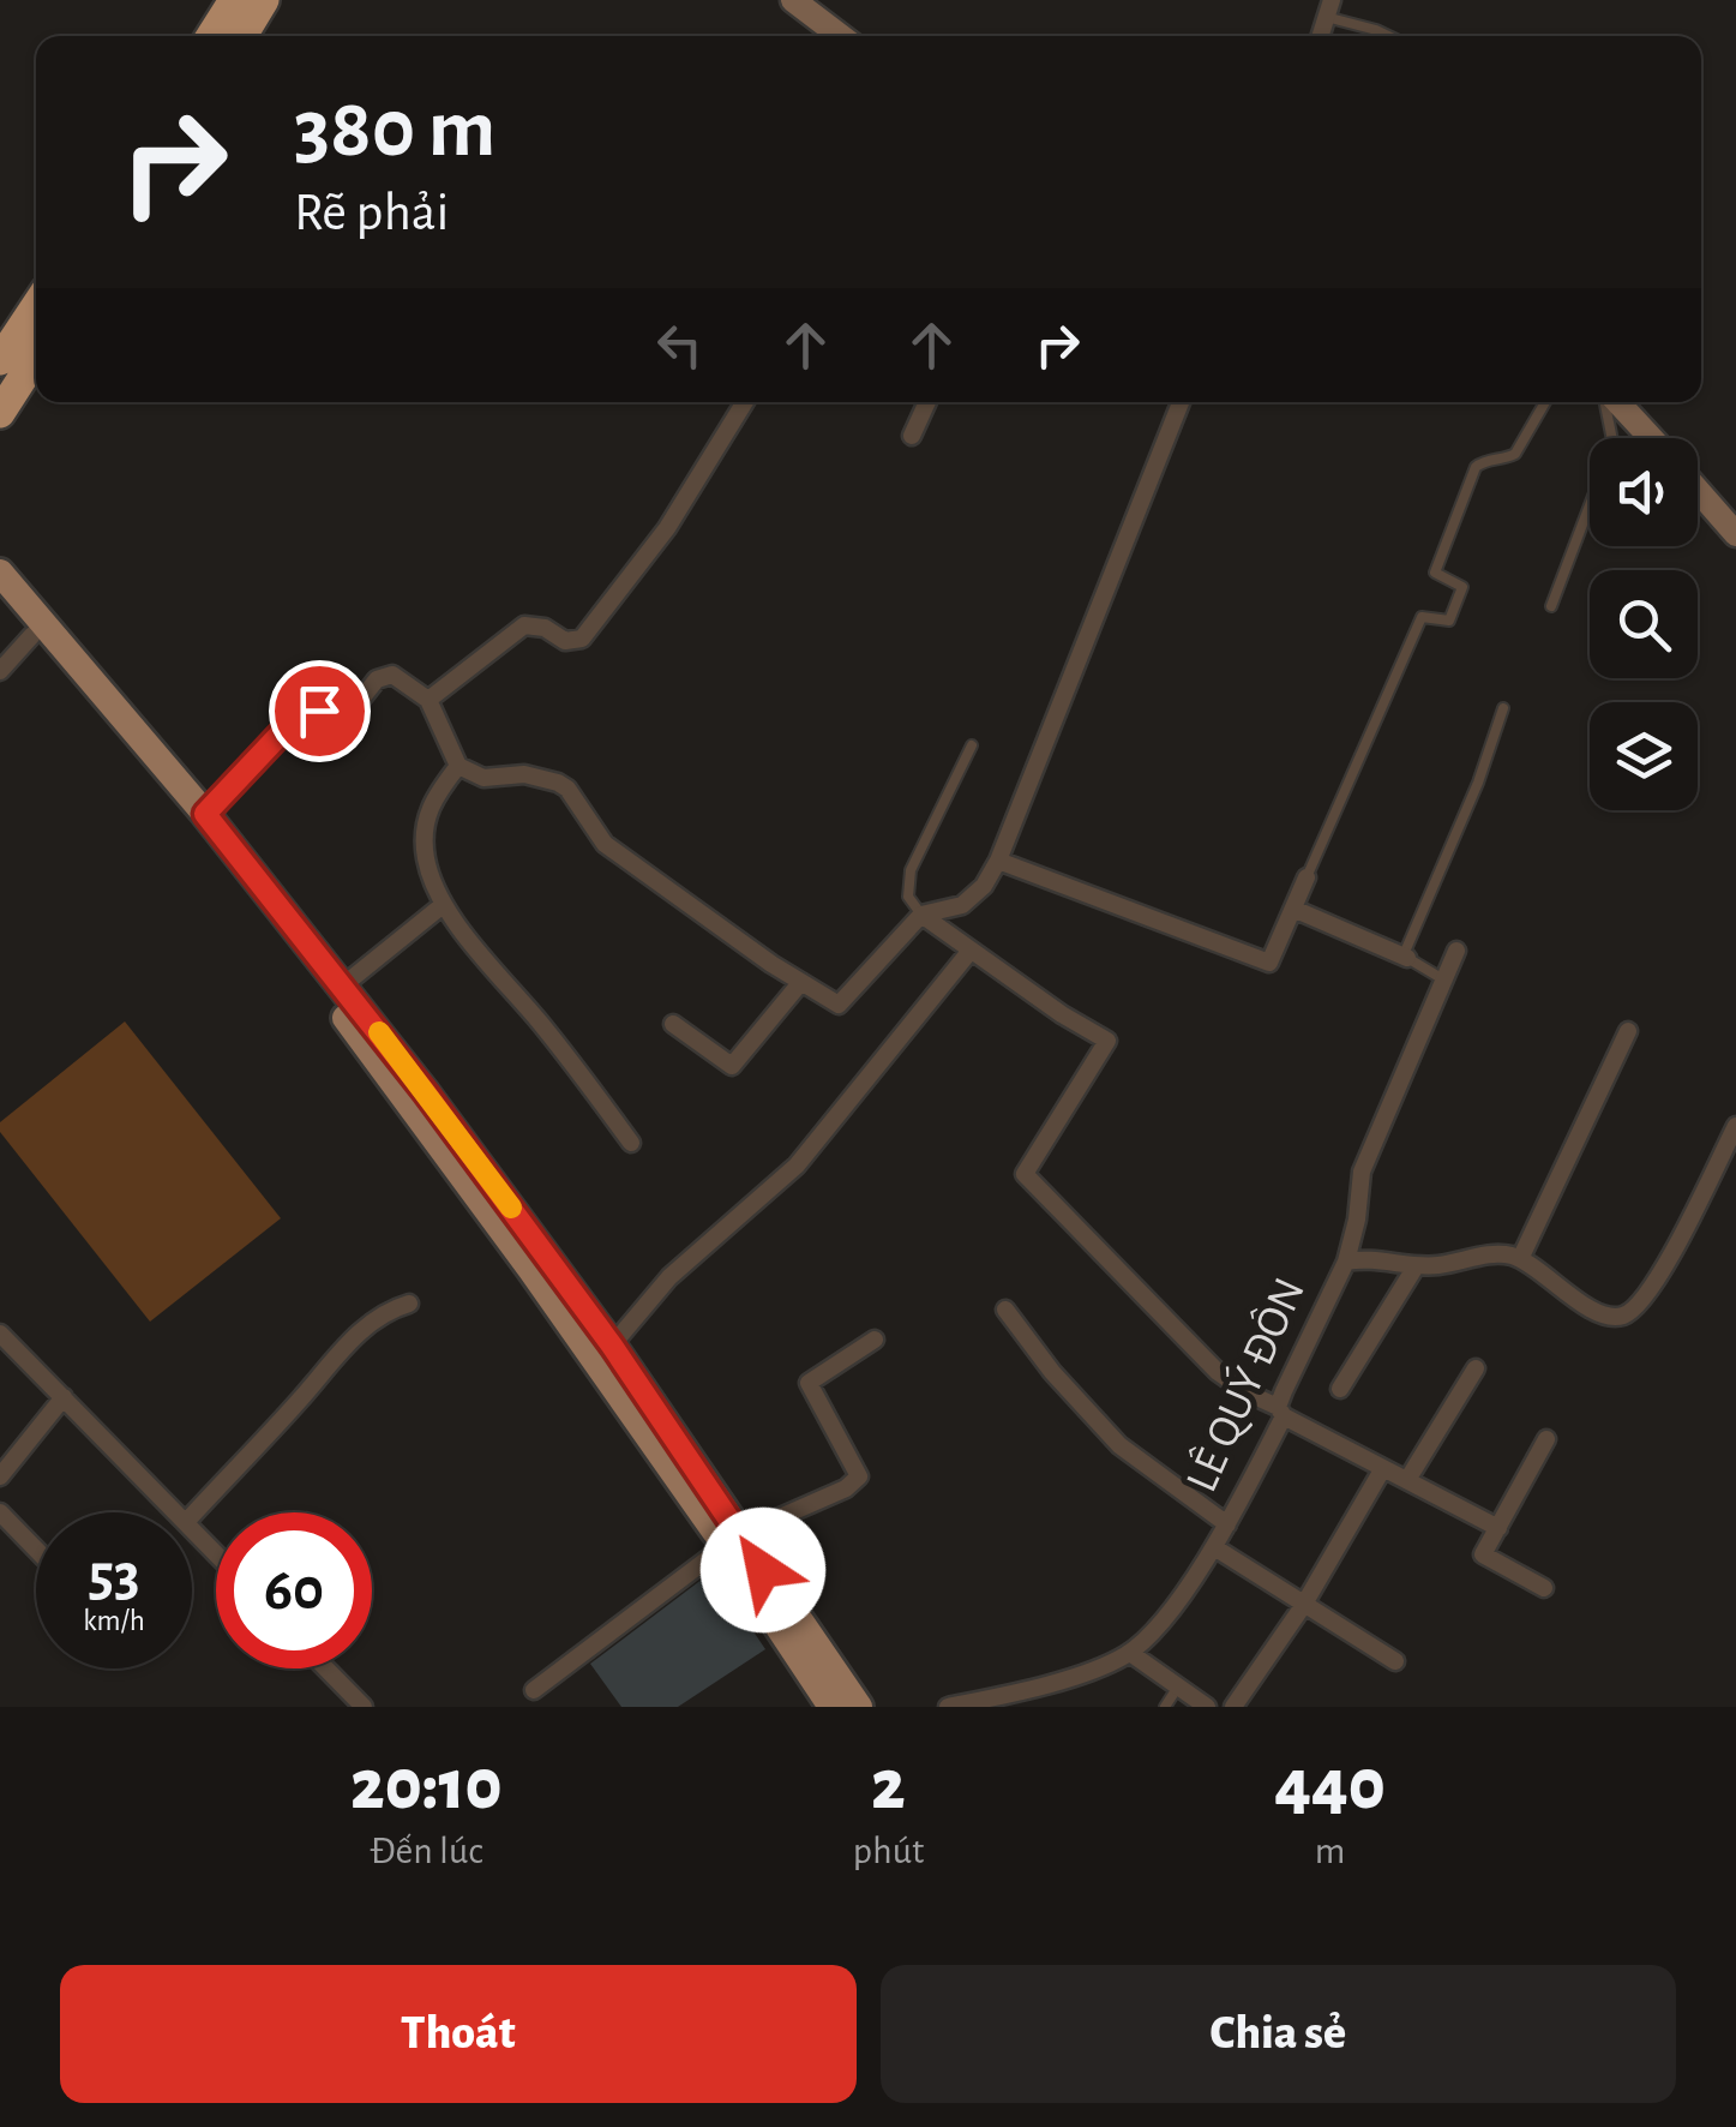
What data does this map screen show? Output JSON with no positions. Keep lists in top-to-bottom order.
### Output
{
  "streets": {
    "street": ["LÊ QUÝ ĐÔN"]
  },
  "page": {
    "turn": ["380 m", "Rẽ phải"],
    "speed": "53 km/h",
    "limit": "60",
    "eta": [
      "20:10",
      "Đến lúc",
      "2",
      "phút",
      "440",
      "m"
    ],
    "buttons": ["Thoát", "Chia sẻ"]
  }
}
